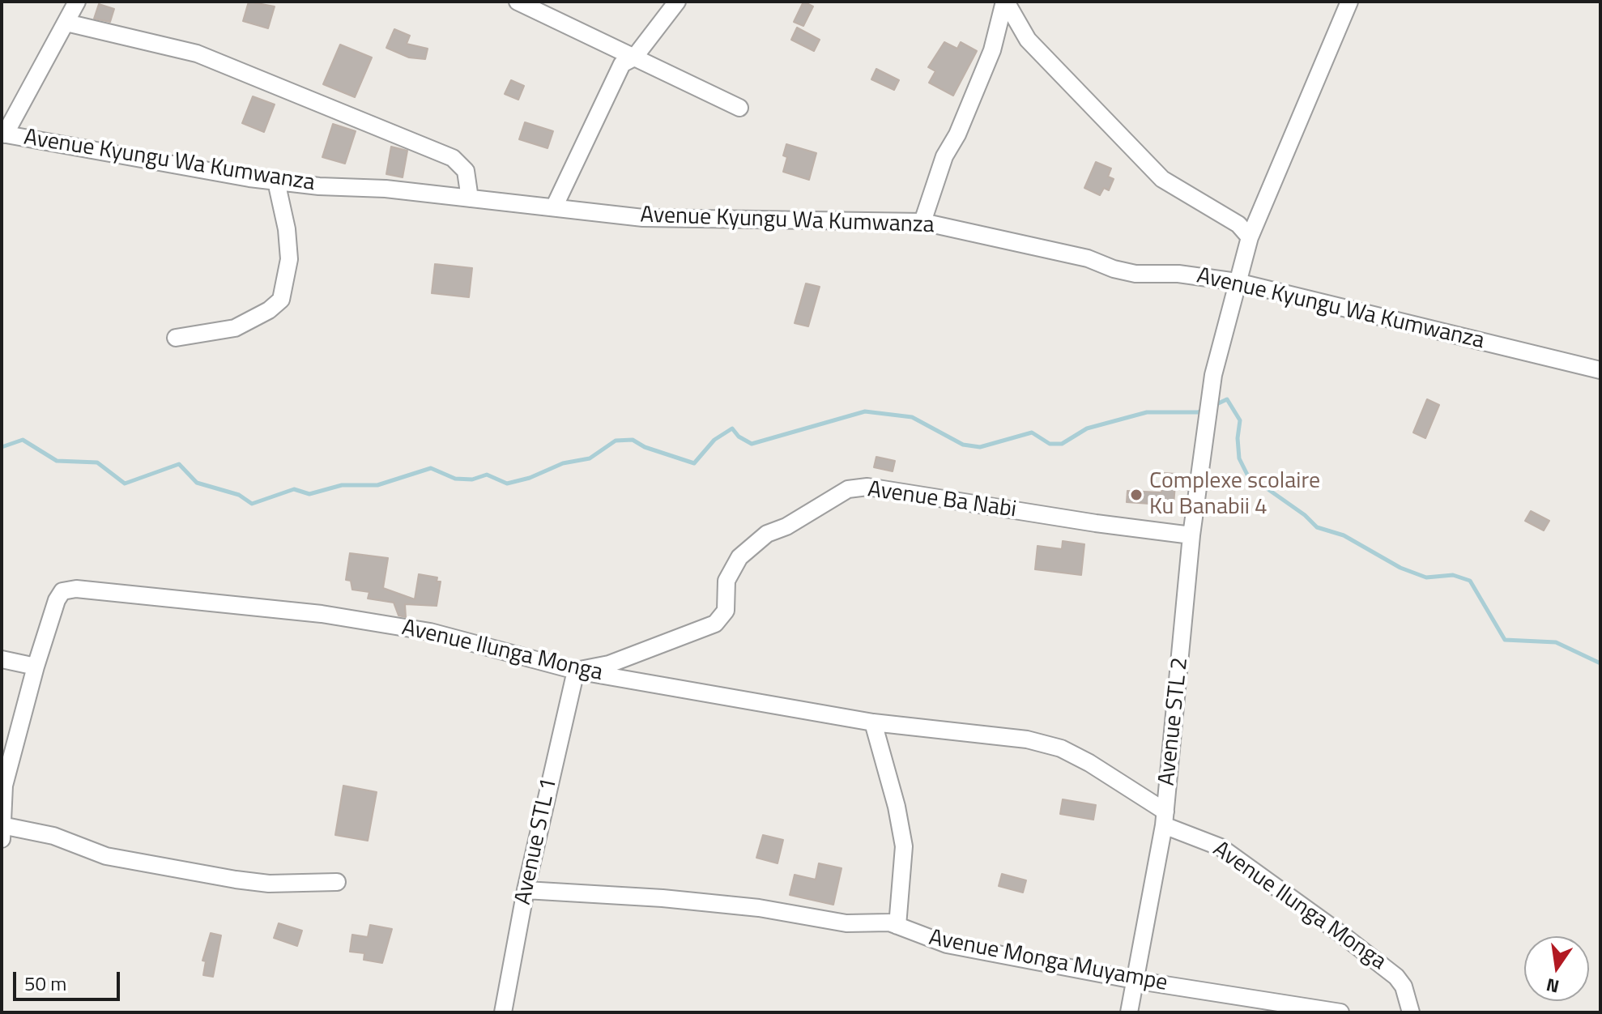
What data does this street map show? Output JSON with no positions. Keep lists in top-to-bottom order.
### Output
{
  "streets": {
    "street": [
      "Avenue Kyungu Wa Kumwanza",
      "Avenue Ba Nabi",
      "Avenue Ilunga Monga",
      "Avenue STL 2",
      "Avenue STL 1",
      "Avenue Monga Muyampe"
    ]
  },
  "crossings": [
    ["Avenue Kyungu Wa Kumwanza", "Avenue STL 2"],
    ["Avenue Ba Nabi", "Avenue Ilunga Monga"],
    ["Avenue Ba Nabi", "Avenue STL 2"],
    ["Avenue Ba Nabi", "Avenue STL 1"],
    ["Avenue Ilunga Monga", "Avenue STL 2"],
    ["Avenue Ilunga Monga", "Avenue STL 1"],
    ["Avenue STL 2", "Avenue Monga Muyampe"],
    ["Avenue STL 1", "Avenue Monga Muyampe"]
  ],
  "places": ["Complexe scolaire Ku Banabii 4"],
  "scale_bar": "50 m",
  "north": "bottom"
}
